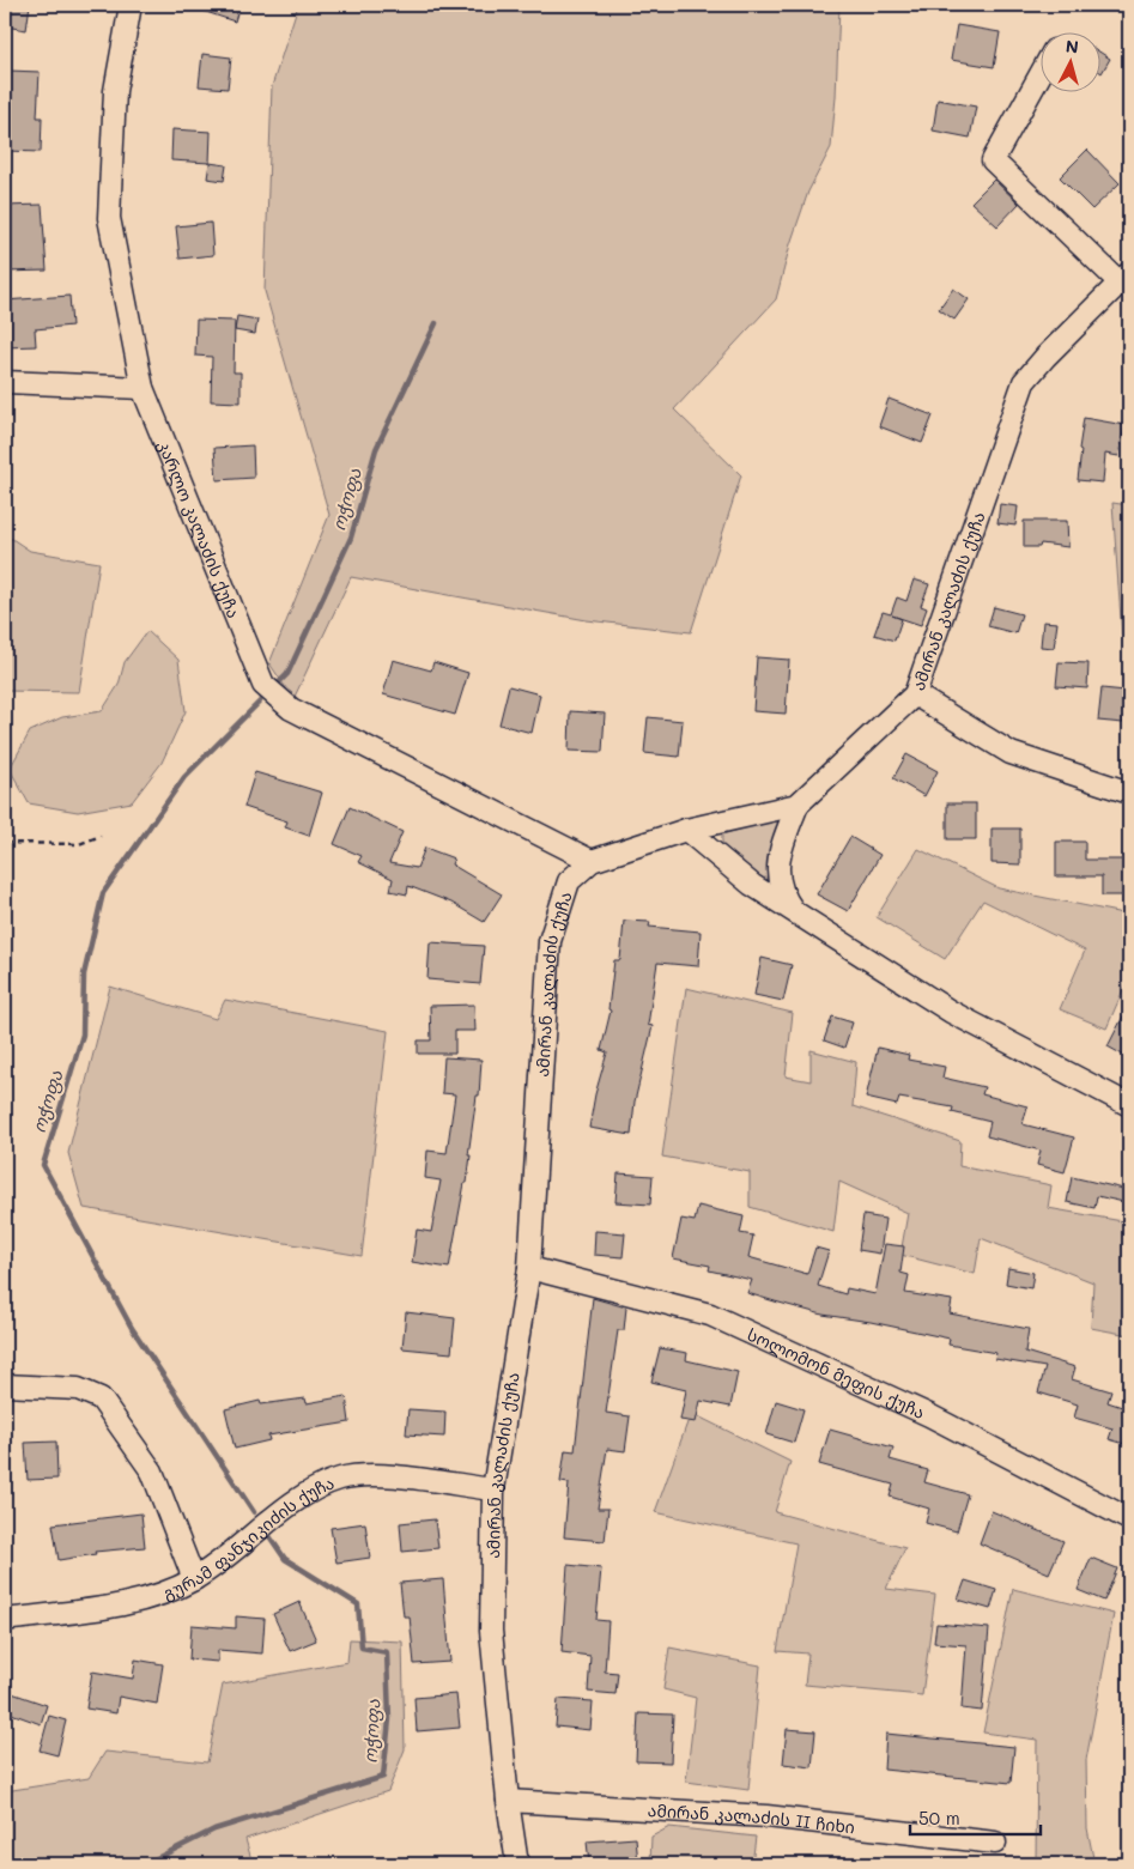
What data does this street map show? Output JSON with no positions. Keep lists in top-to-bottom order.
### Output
{
  "streets": {
    "street": [
      "კარლო კალაძის ქუჩა",
      "ამირან კალაძის ქუჩა",
      "სოლომონ მეფის ქუჩა",
      "გურამ ფანჯიკიძის ქუჩა",
      "ამირან კალაძის II ჩიხი"
    ]
  },
  "crossings": [
    ["კარლო კალაძის ქუჩა", "ამირან კალაძის ქუჩა"],
    ["ამირან კალაძის ქუჩა", "სოლომონ მეფის ქუჩა"],
    ["ამირან კალაძის ქუჩა", "გურამ ფანჯიკიძის ქუჩა"],
    ["ამირან კალაძის ქუჩა", "ამირან კალაძის II ჩიხი"]
  ],
  "water": ["ოჭოფა"],
  "scale_bar": "50 m",
  "north": "top"
}
